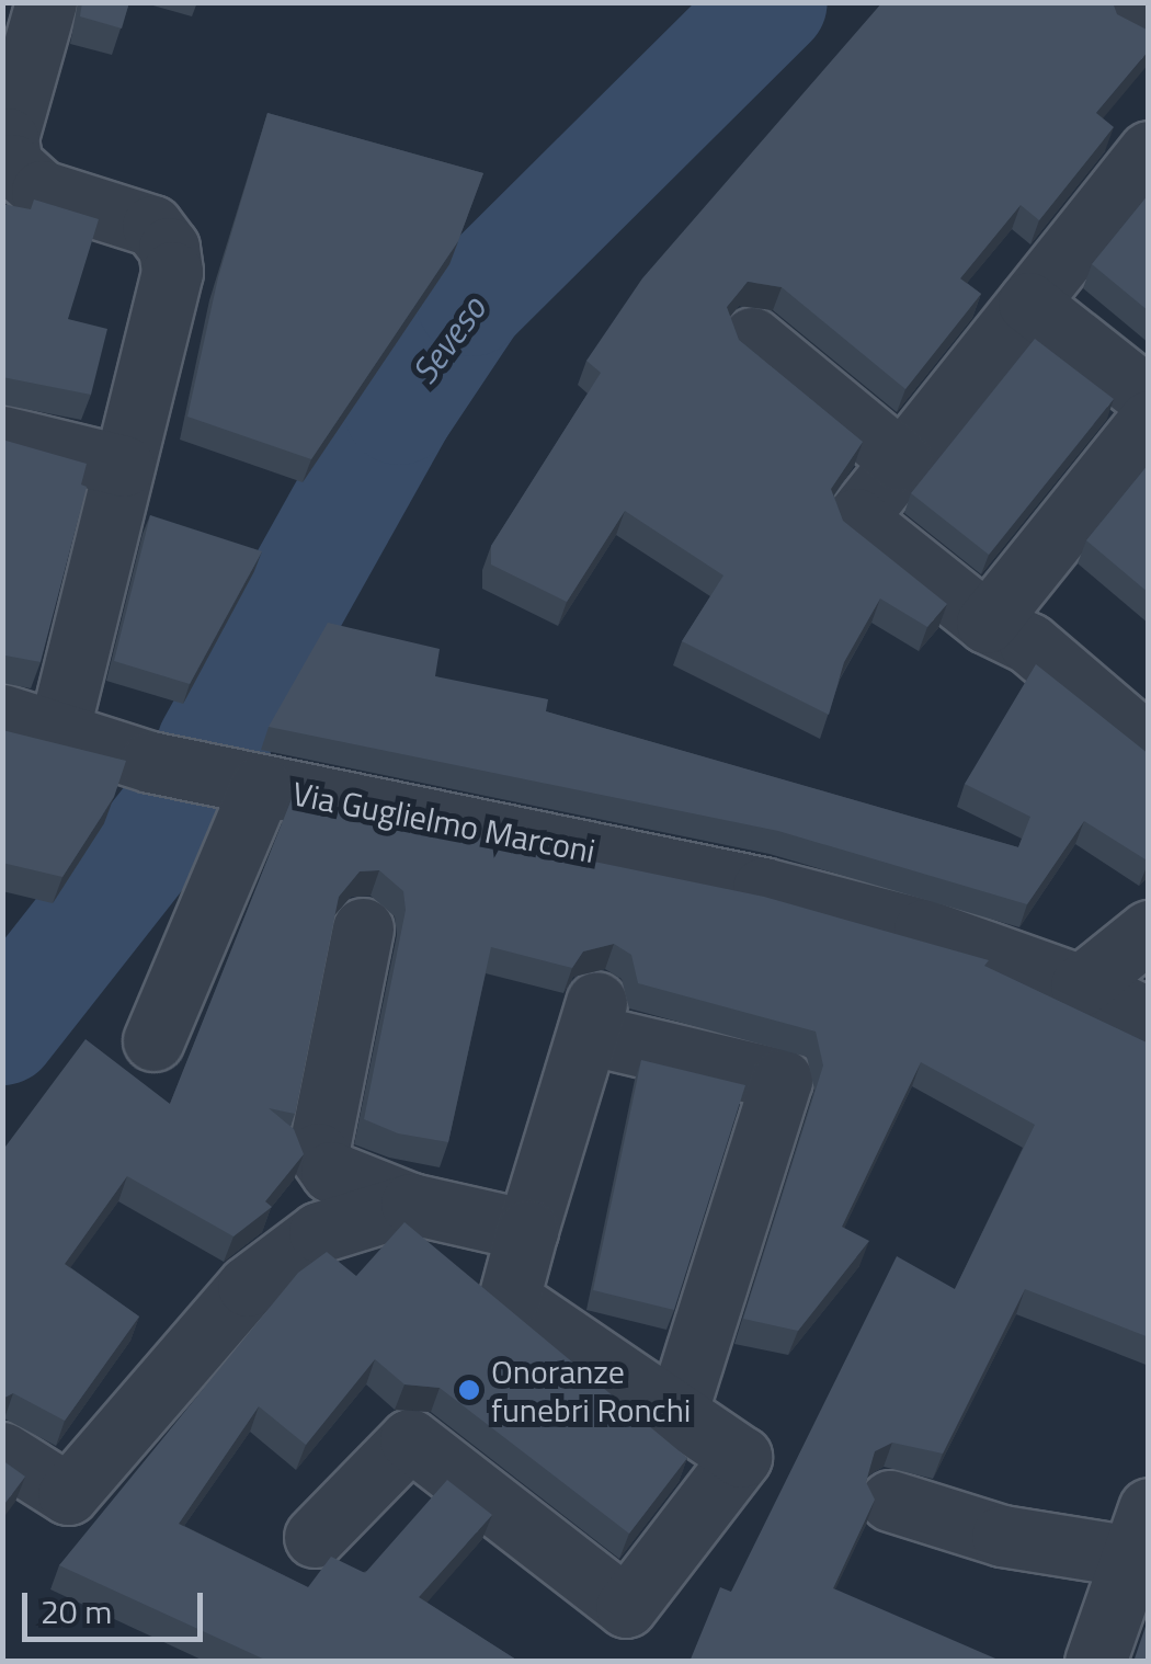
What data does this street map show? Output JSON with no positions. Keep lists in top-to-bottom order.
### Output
{
  "streets": {
    "street": ["Via Guglielmo Marconi"]
  },
  "water": ["Seveso"],
  "places": ["Onoranze funebri Ronchi"],
  "scale_bar": "20 m"
}
